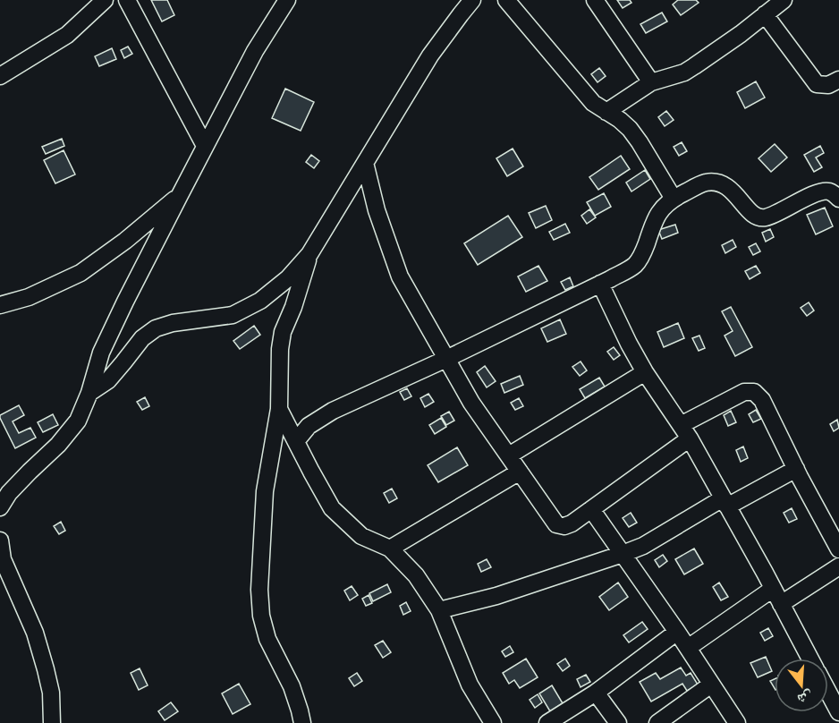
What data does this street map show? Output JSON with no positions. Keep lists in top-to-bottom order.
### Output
{
  "north": "bottom"
}
